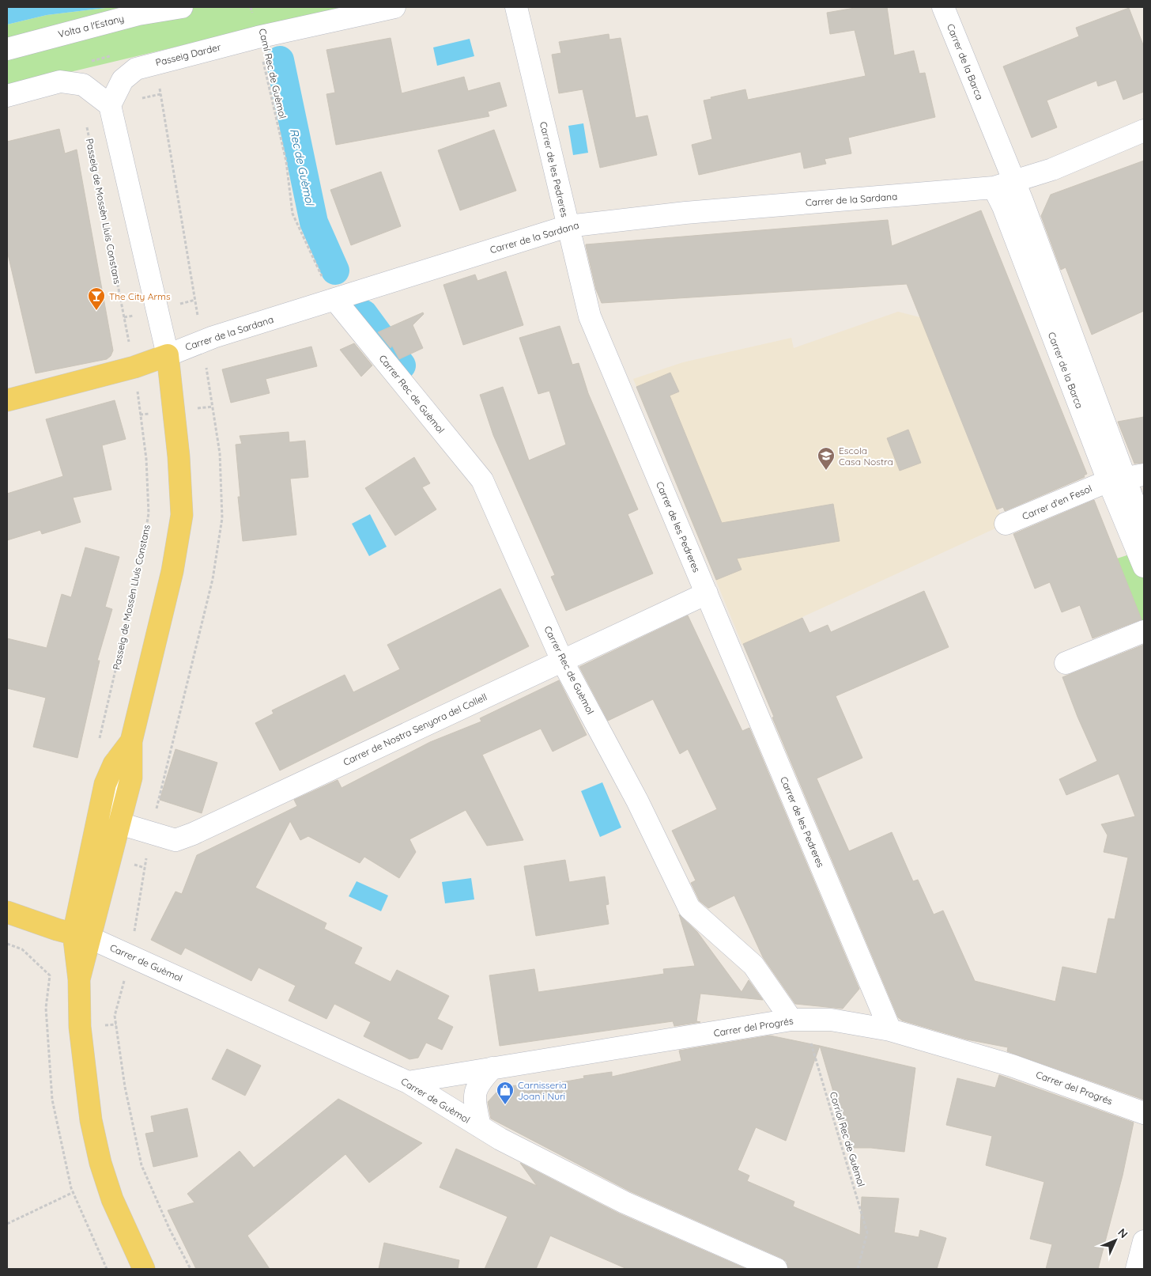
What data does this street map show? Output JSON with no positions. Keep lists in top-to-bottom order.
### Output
{
  "streets": {
    "main road": ["Carrer de la Sardana"],
    "street": [
      "Volta a l'Estany",
      "Passeig Darder",
      "Carrer de la Barca",
      "Carrer de les Pedreres",
      "Carrer Rec de Guèmol",
      "Carrer d'en Fesol",
      "Carrer de Nostra Senyora del Collell",
      "Carrer de Guèmol",
      "Carrer del Progrés"
    ],
    "path": ["Camí Rec de Guèmol", "Passeig de Mossèn Lluís Constans", "Corriol Rec de Guèmol"]
  },
  "crossings": [
    ["Passeig Darder", "Camí Rec de Guèmol"],
    ["Carrer de la Barca", "Carrer de la Sardana"],
    ["Carrer de la Barca", "Carrer d'en Fesol"],
    ["Camí Rec de Guèmol", "Carrer de la Sardana"],
    ["Camí Rec de Guèmol", "Carrer Rec de Guèmol"],
    ["Carrer de les Pedreres", "Carrer de la Sardana"],
    ["Carrer de les Pedreres", "Carrer de Nostra Senyora del Collell"],
    ["Carrer de les Pedreres", "Carrer del Progrés"],
    ["Carrer de la Sardana", "Passeig de Mossèn Lluís Constans"],
    ["Carrer de la Sardana", "Carrer Rec de Guèmol"],
    ["Carrer Rec de Guèmol", "Carrer de Nostra Senyora del Collell"],
    ["Carrer Rec de Guèmol", "Carrer del Progrés"],
    ["Carrer Rec de Guèmol", "Corriol Rec de Guèmol"],
    ["Carrer de Guèmol", "Carrer del Progrés"],
    ["Carrer del Progrés", "Corriol Rec de Guèmol"]
  ],
  "water": ["Rec de Guèmol"],
  "places": {
    "bar": ["The City Arms"],
    "school or university": ["Escola Casa Nostra"],
    "shop": ["Carnisseria Joan i Nuri"]
  },
  "north": "top right"
}
